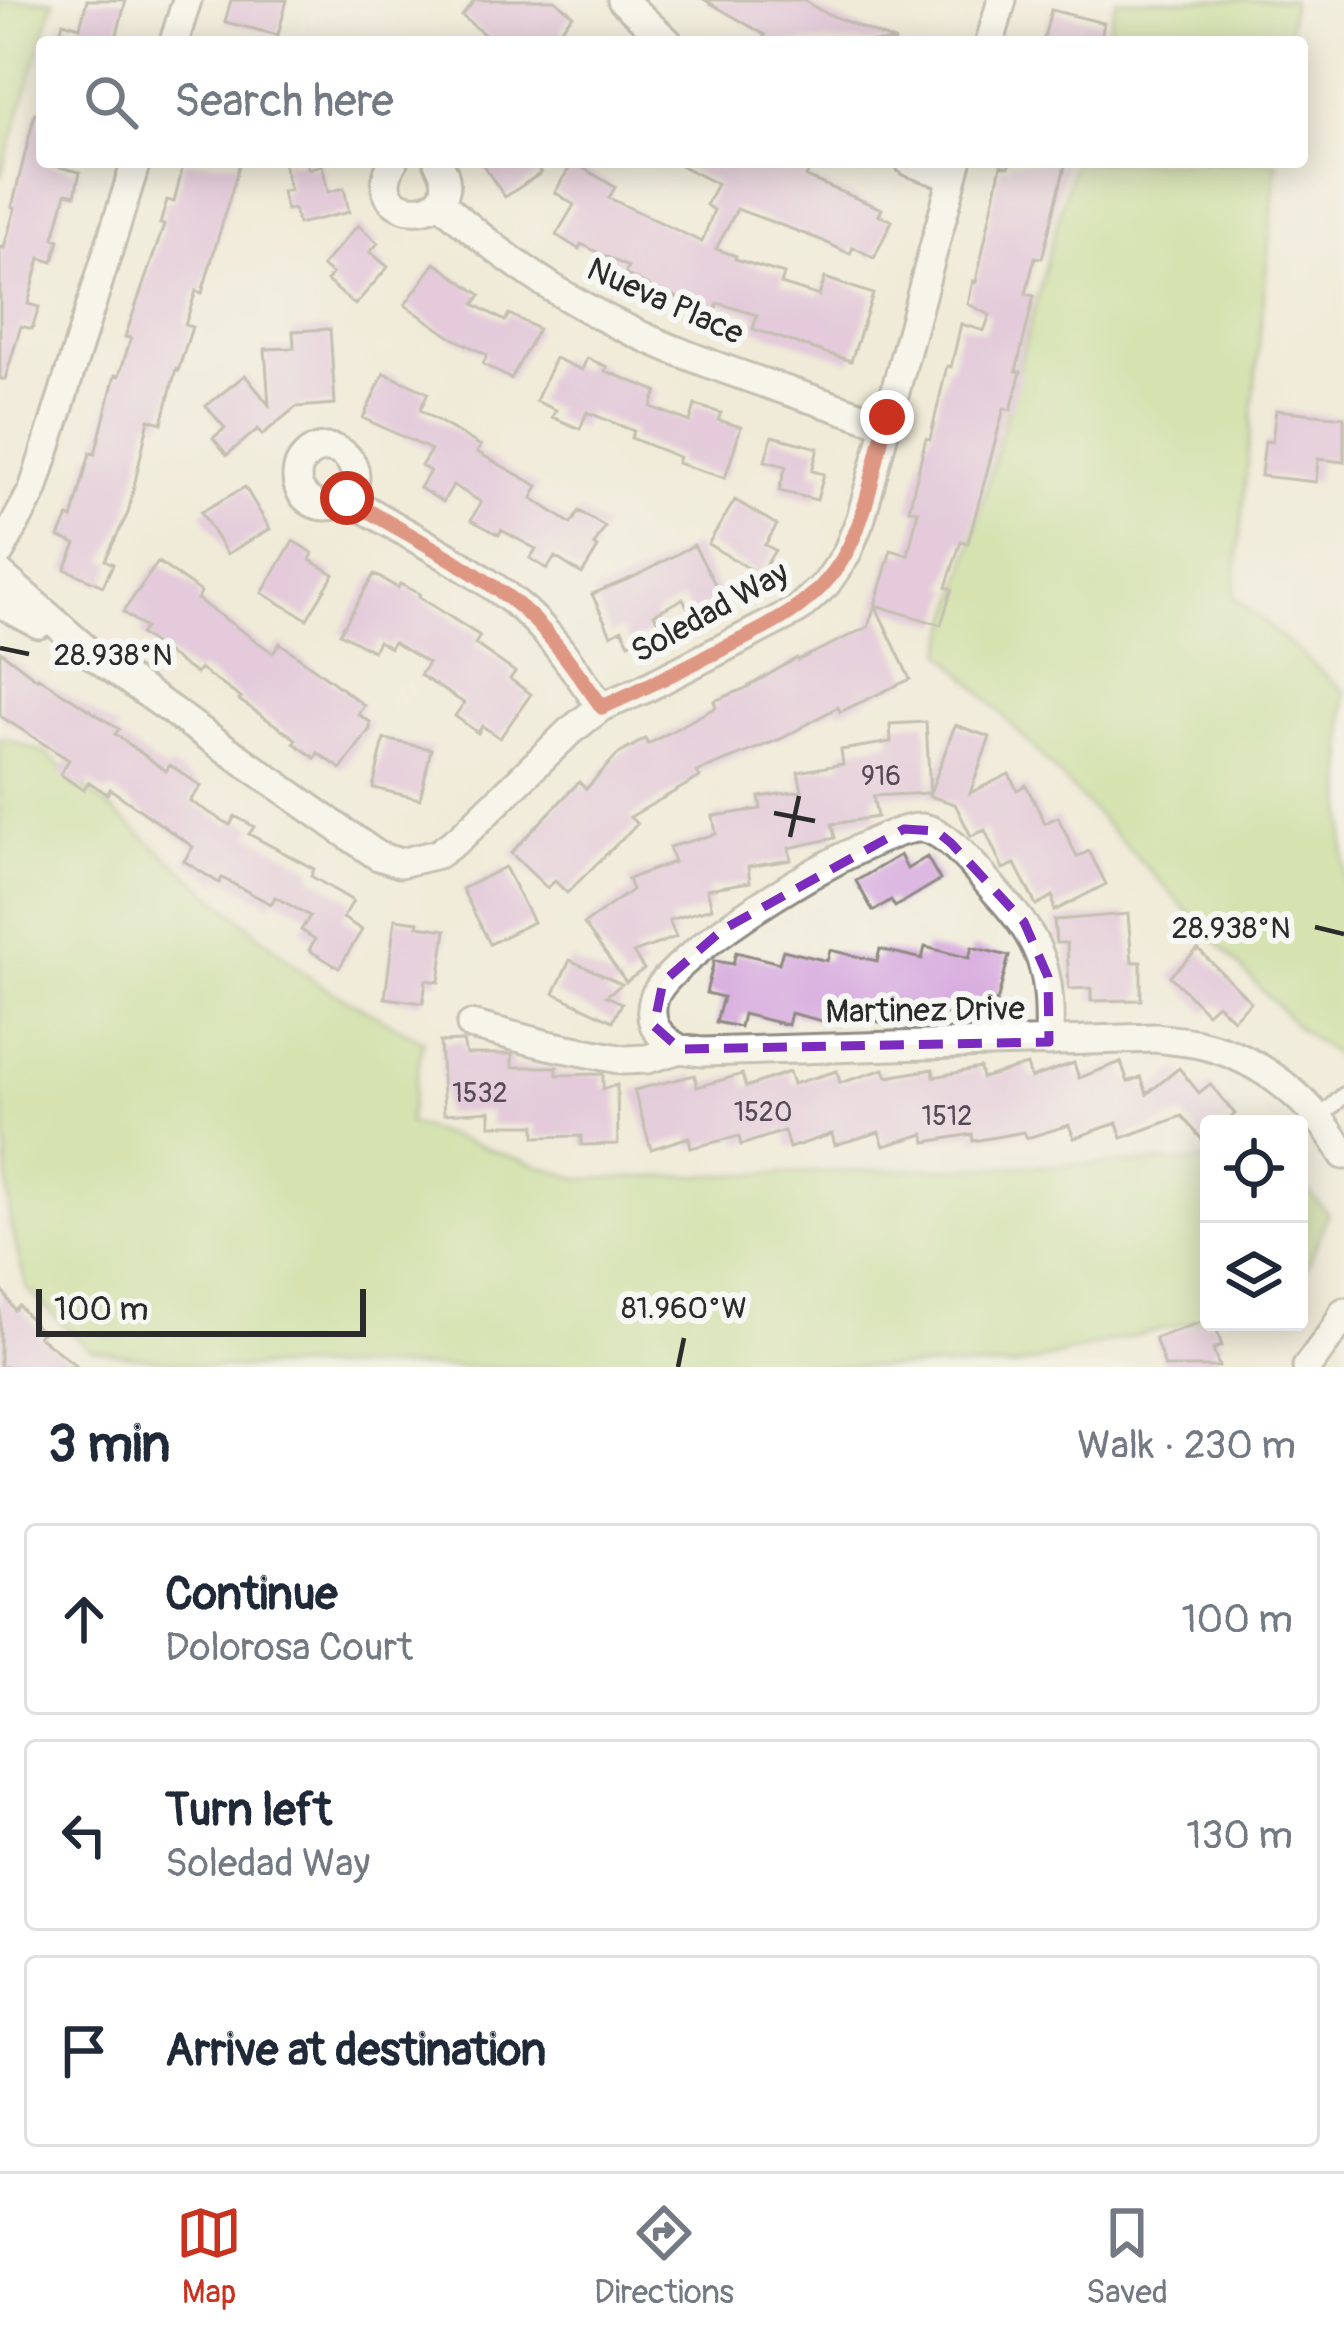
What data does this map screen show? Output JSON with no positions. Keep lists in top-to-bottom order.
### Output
{
  "streets": {
    "street": ["Nueva Place", "Soledad Way", "Martinez Drive"]
  },
  "crossings": [
    ["Nueva Place", "Soledad Way"]
  ],
  "house_numbers": [
    "916",
    "1532",
    "1520",
    "1512"
  ],
  "scale_bar": "100 m",
  "page": {
    "search": "Search here",
    "scale": "100 m",
    "heading": ["3 min", "Walk · 230 m"],
    "list": [
      ["Continue", "Dolorosa Court", "100 m"],
      ["Turn left", "Soledad Way", "130 m"],
      "Arrive at destination"
    ],
    "nav": ["Map", "Directions", "Saved"]
  },
  "coordinates": ["28.938°N", "81.960°W"]
}
